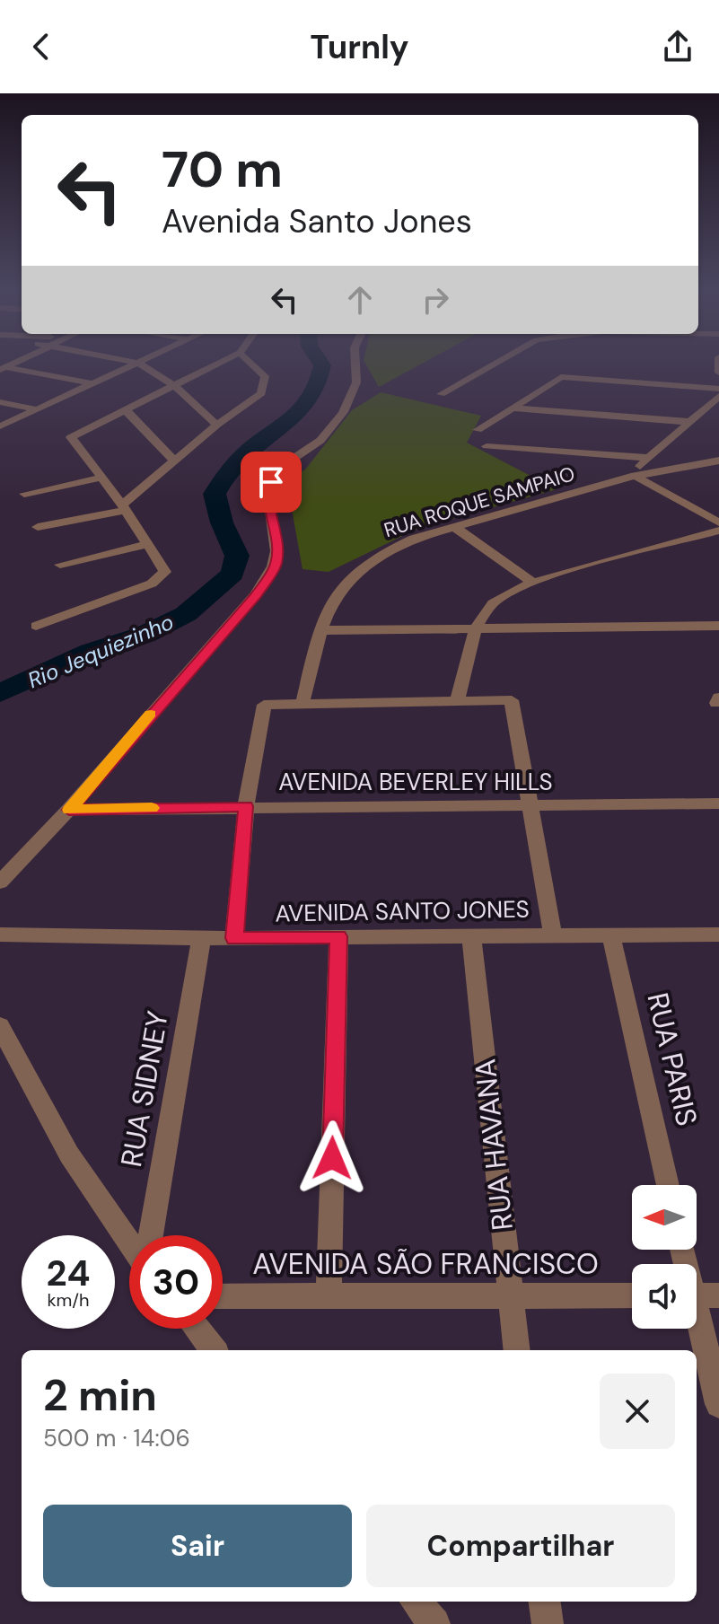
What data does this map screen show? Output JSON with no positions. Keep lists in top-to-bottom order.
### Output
{
  "streets": {
    "street": [
      "RUA ROQUE SAMPAIO",
      "AVENIDA BEVERLEY HILLS",
      "AVENIDA SANTO JONES",
      "RUA PARIS",
      "RUA SIDNEY",
      "RUA HAVANA",
      "AVENIDA SÃO FRANCISCO"
    ]
  },
  "crossings": [
    ["AVENIDA SANTO JONES", "RUA PARIS"],
    ["AVENIDA SANTO JONES", "RUA SIDNEY"],
    ["AVENIDA SANTO JONES", "RUA HAVANA"],
    ["RUA HAVANA", "AVENIDA SÃO FRANCISCO"]
  ],
  "water": ["Rio Jequiezinho"],
  "north": "left",
  "page": {
    "header": "Turnly",
    "turn": ["70 m", "Avenida Santo Jones"],
    "speed": "24 km/h",
    "limit": "30",
    "heading": ["2 min", "500 m · 14:06"],
    "buttons": ["Sair", "Compartilhar"]
  }
}
